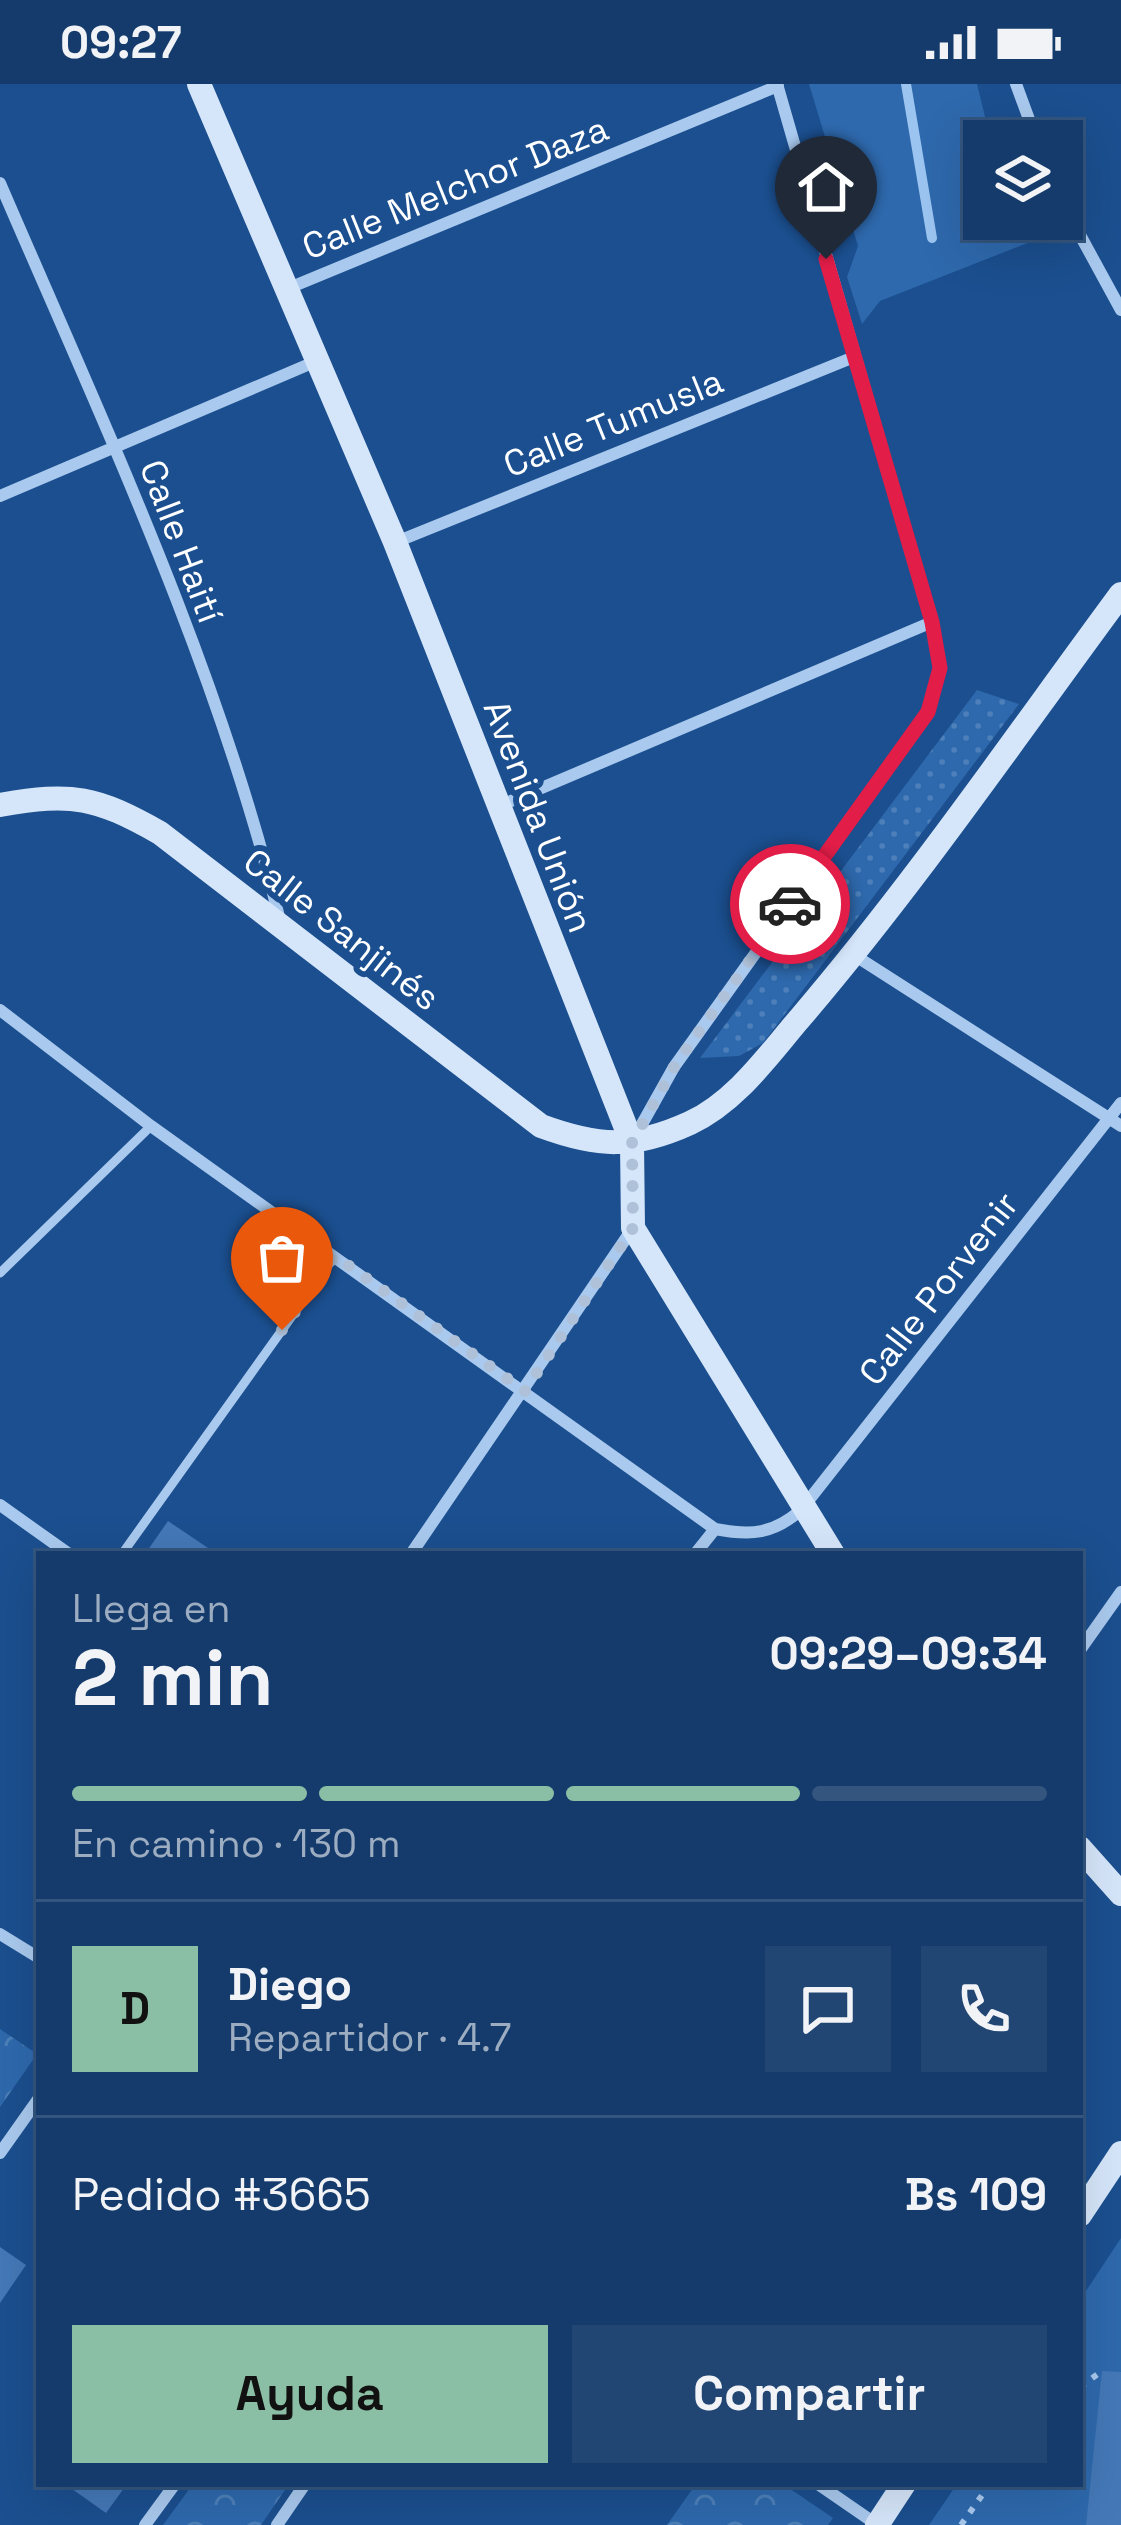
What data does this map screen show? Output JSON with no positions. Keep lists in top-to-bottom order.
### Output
{
  "streets": {
    "street": [
      "Calle Melchor Daza",
      "Calle Tumusla",
      "Calle Haití",
      "Avenida Unión",
      "Calle Sanjinés",
      "Calle Porvenir"
    ]
  },
  "crossings": [
    ["Calle Melchor Daza", "Avenida Unión"],
    ["Calle Tumusla", "Avenida Unión"],
    ["Calle Haití", "Calle Sanjinés"],
    ["Avenida Unión", "Calle Sanjinés"]
  ],
  "page": {
    "status": "09:27",
    "heading": ["2 min", "Llega en", "09:29–09:34"],
    "panel": [
      "Diego",
      "Repartidor · 4.7",
      "Pedido #3665",
      "Bs 109"
    ],
    "bar": "En camino · 130 m",
    "round": "D",
    "buttons": ["Ayuda", "Compartir"]
  }
}
